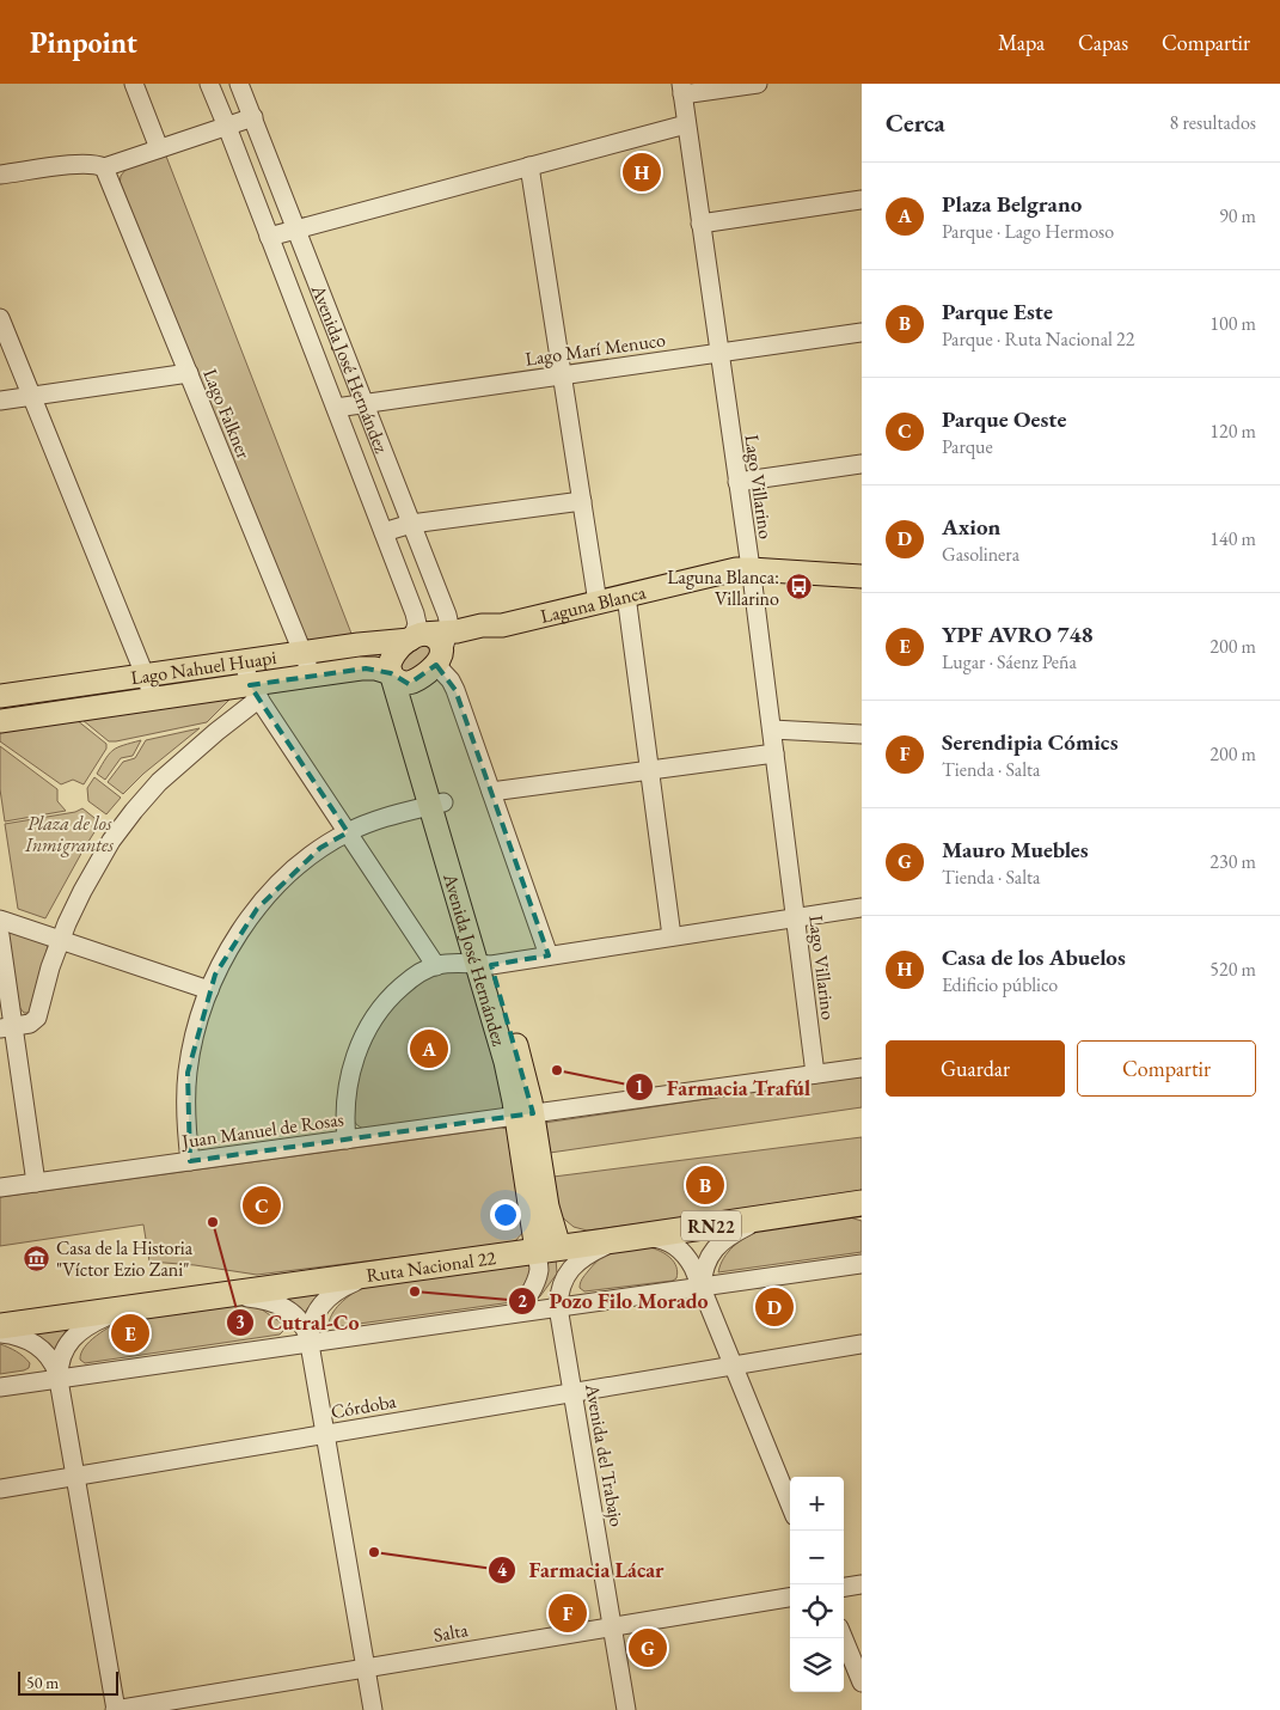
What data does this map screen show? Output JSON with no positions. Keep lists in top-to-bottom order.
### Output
{
  "streets": {
    "highway": ["RN22", "Ruta Nacional 22"],
    "main road": ["Avenida José Hernández", "Laguna Blanca", "Lago Nahuel Huapi"],
    "street": [
      "Lago Marí Menuco",
      "Lago Falkner",
      "Lago Villarino",
      "Juan Manuel de Rosas",
      "Córdoba",
      "Avenida del Trabajo",
      "Salta"
    ]
  },
  "crossings": [
    ["Lago Marí Menuco", "Avenida José Hernández"],
    ["Lago Marí Menuco", "Lago Villarino"],
    ["Avenida José Hernández", "Laguna Blanca"],
    ["Avenida José Hernández", "Lago Nahuel Huapi"],
    ["Avenida José Hernández", "Juan Manuel de Rosas"],
    ["Avenida José Hernández", "Ruta Nacional 22"],
    ["Avenida José Hernández", "Avenida del Trabajo"],
    ["Lago Falkner", "Lago Nahuel Huapi"],
    ["Lago Villarino", "Laguna Blanca"],
    ["Lago Villarino", "Juan Manuel de Rosas"],
    ["Laguna Blanca", "Lago Nahuel Huapi"],
    ["Ruta Nacional 22", "Avenida del Trabajo"],
    ["Córdoba", "Avenida del Trabajo"],
    ["Avenida del Trabajo", "Salta"]
  ],
  "parks": ["Plaza de los Inmigrantes"],
  "places": {
    "bus stop": ["Laguna Blanca: Villarino"],
    "other": [
      "Farmacia Trafúl",
      "Cutral-Co",
      "Pozo Filo Morado",
      "Farmacia Lácar"
    ],
    "museum": ["Casa de la Historia \"Víctor Ezio Zani\""]
  },
  "scale_bar": "50 m",
  "page": {
    "header": "Pinpoint",
    "nav": ["Mapa", "Capas", "Compartir"],
    "heading": ["Cerca", "8 resultados"],
    "pins": [
      "H",
      "A",
      "B",
      "C",
      "D",
      "E",
      "F",
      "G"
    ],
    "list": [
      {
        "mark": "A",
        "name": "Plaza Belgrano",
        "note": "Parque · Lago Hermoso",
        "value": "90 m"
      },
      {
        "mark": "B",
        "name": "Parque Este",
        "note": "Parque · Ruta Nacional 22",
        "value": "100 m"
      },
      {
        "mark": "C",
        "name": "Parque Oeste",
        "note": "Parque",
        "value": "120 m"
      },
      {
        "mark": "D",
        "name": "Axion",
        "note": "Gasolinera",
        "value": "140 m"
      },
      {
        "mark": "E",
        "name": "YPF AVRO 748",
        "note": "Lugar · Sáenz Peña",
        "value": "200 m"
      },
      {
        "mark": "F",
        "name": "Serendipia Cómics",
        "note": "Tienda · Salta",
        "value": "200 m"
      },
      {
        "mark": "G",
        "name": "Mauro Muebles",
        "note": "Tienda · Salta",
        "value": "230 m"
      },
      {
        "mark": "H",
        "name": "Casa de los Abuelos",
        "note": "Edificio público",
        "value": "520 m"
      }
    ],
    "buttons": ["Guardar", "Compartir"],
    "map_buttons": ["+", "−"],
    "scale": "50 m"
  }
}
